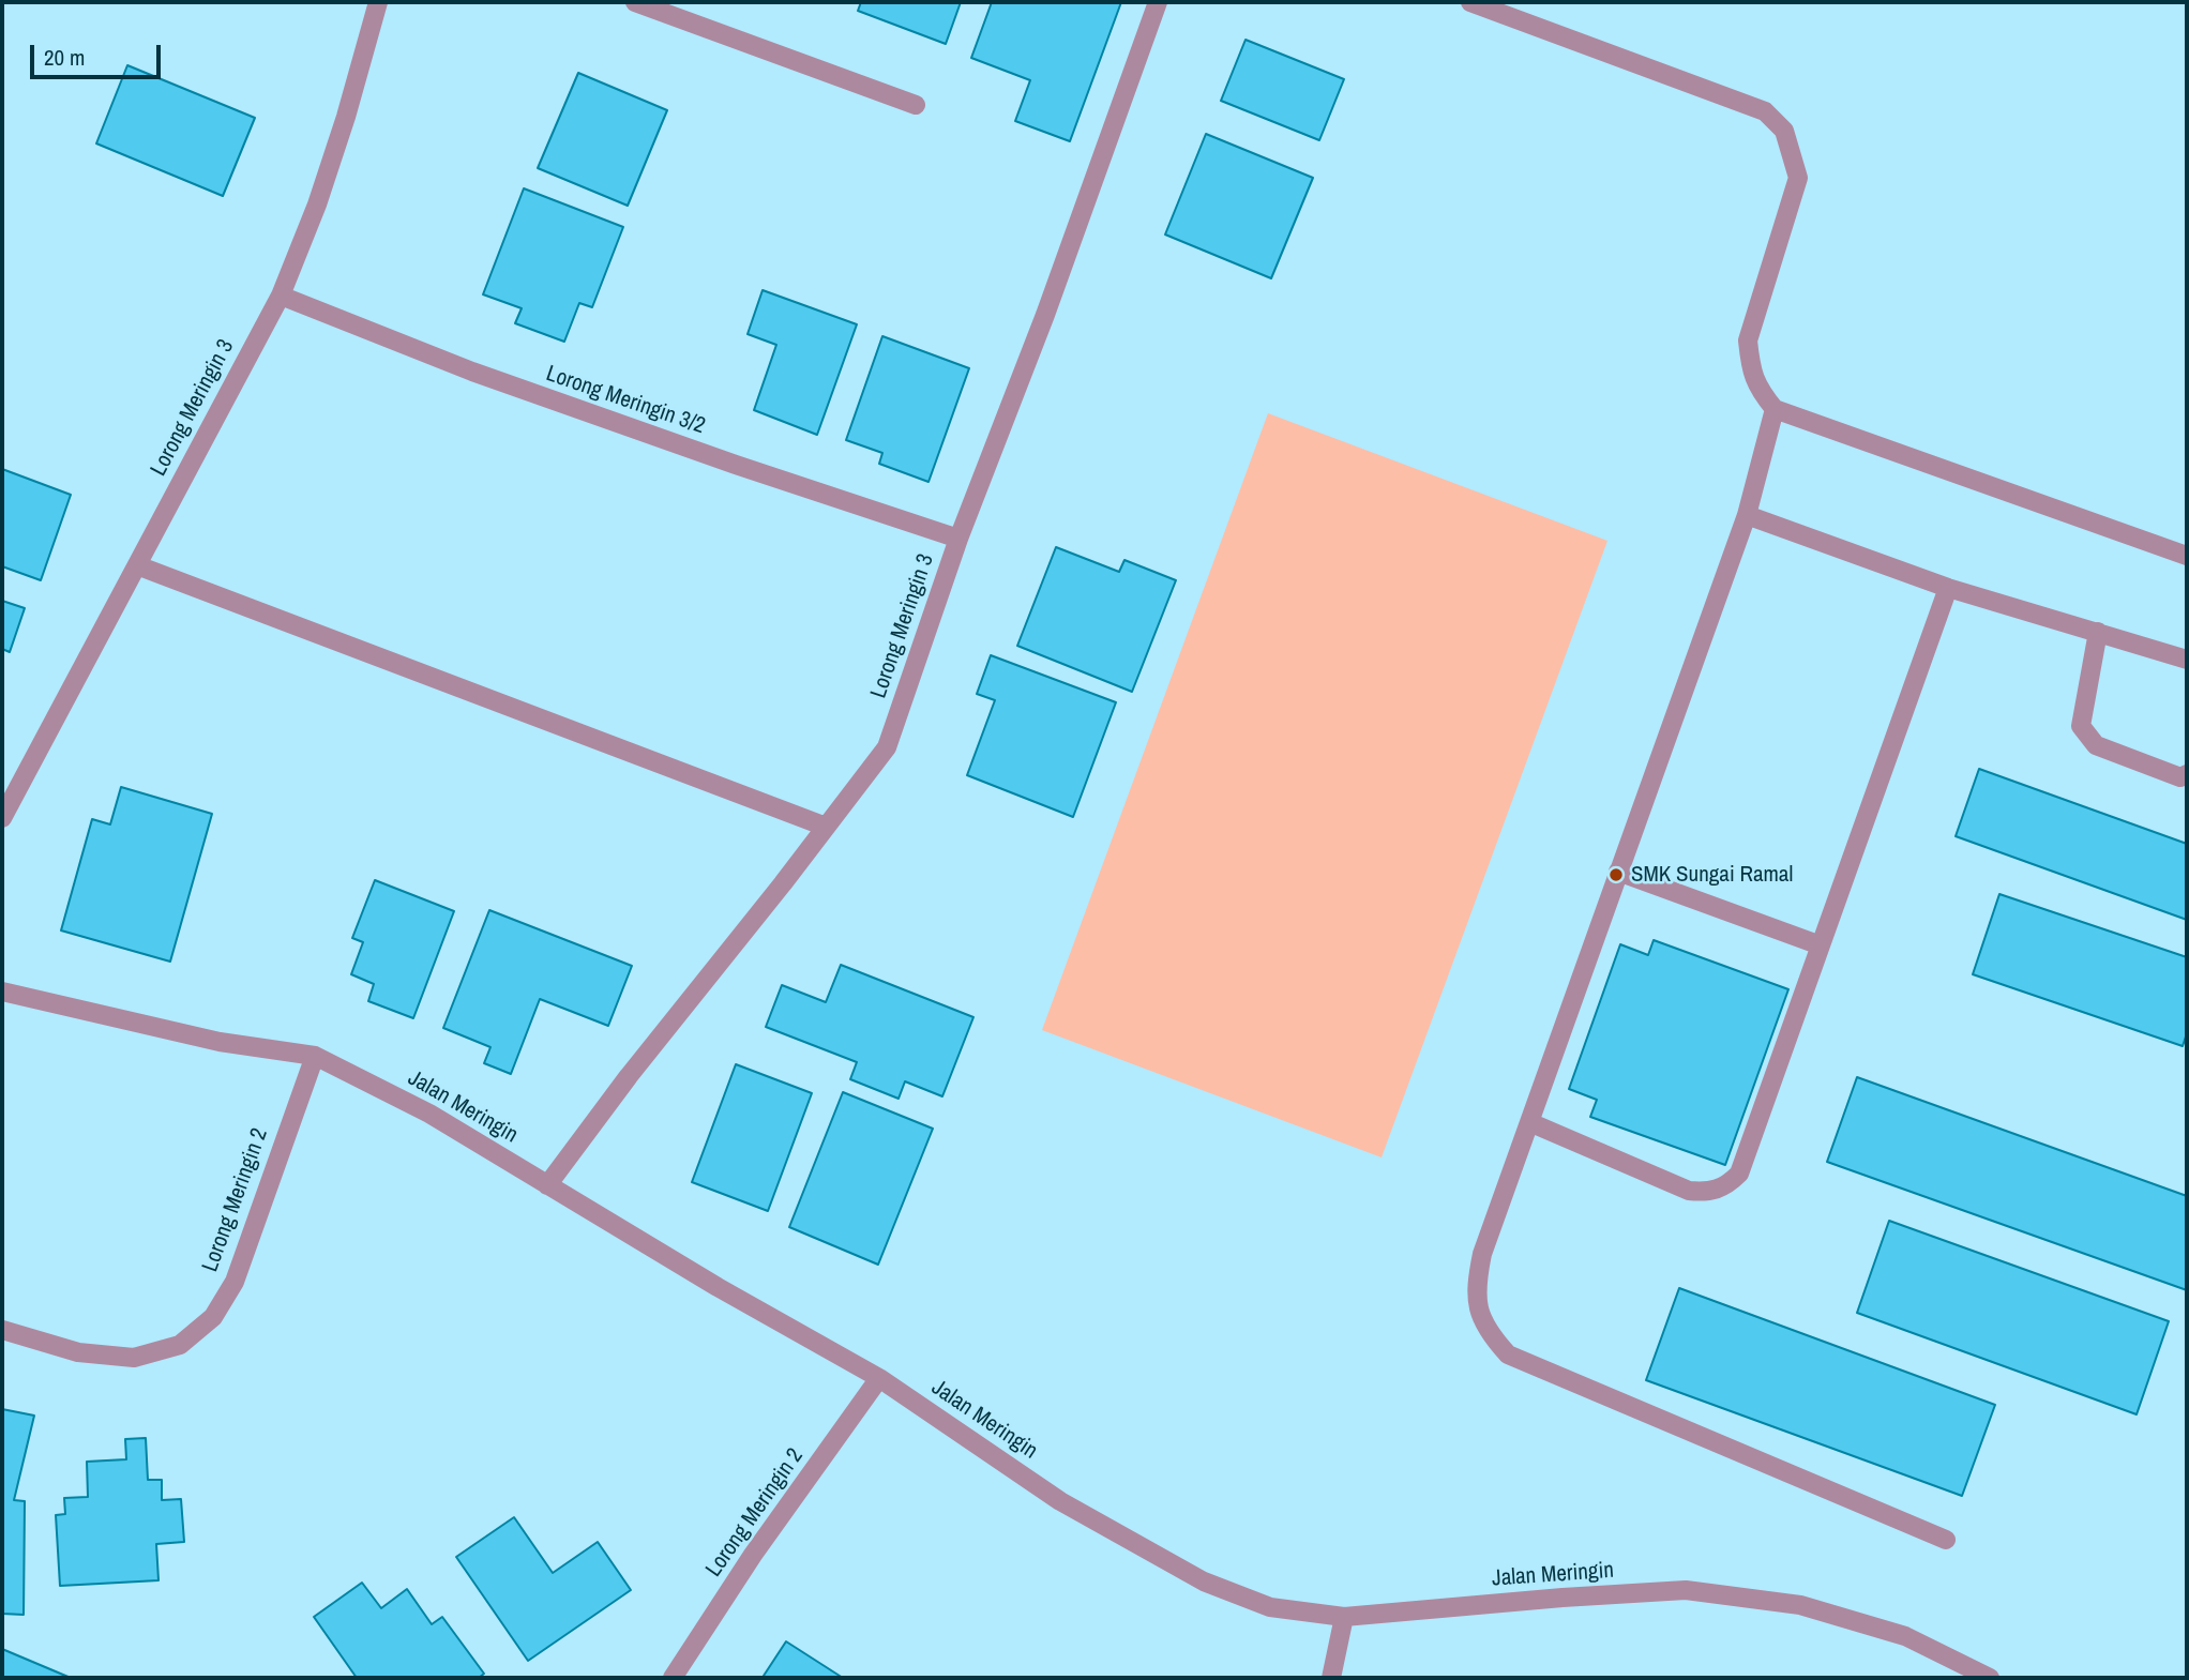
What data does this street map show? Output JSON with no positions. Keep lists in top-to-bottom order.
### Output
{
  "streets": {
    "street": [
      "Lorong Meringin 3/2",
      "Lorong Meringin 3",
      "Jalan Meringin",
      "Lorong Meringin 2"
    ]
  },
  "crossings": [
    ["Lorong Meringin 3/2", "Lorong Meringin 3"],
    ["Lorong Meringin 3", "Jalan Meringin"],
    ["Jalan Meringin", "Lorong Meringin 2"]
  ],
  "places": ["SMK Sungai Ramal"],
  "scale_bar": "20 m"
}
